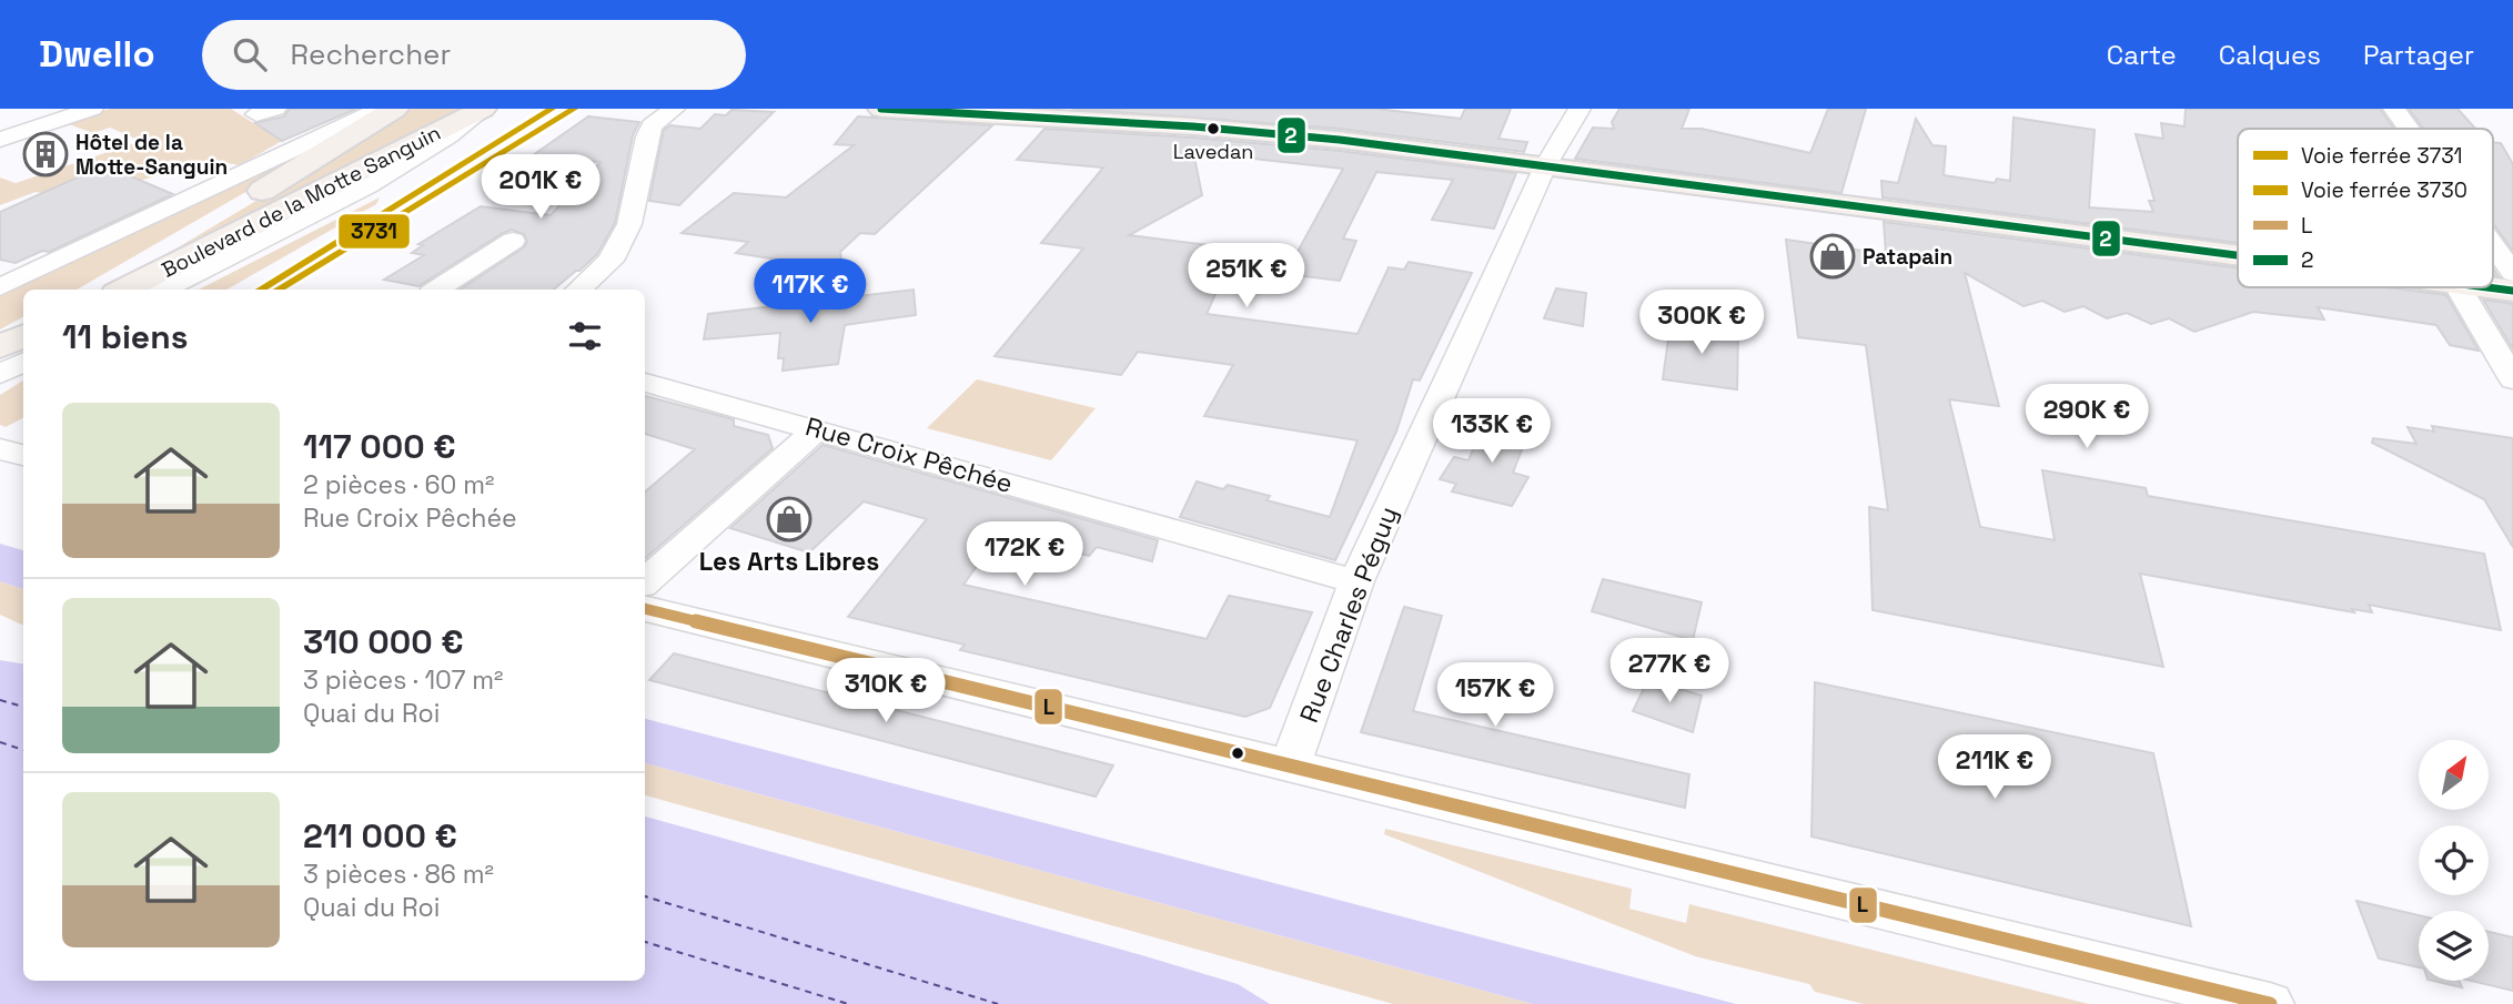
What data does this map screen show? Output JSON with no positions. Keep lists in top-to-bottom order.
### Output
{
  "streets": {
    "main road": ["Boulevard de la Motte Sanguin"],
    "street": ["Rue Croix Pêchée", "Rue Charles Péguy"]
  },
  "crossings": [
    ["Rue Croix Pêchée", "Rue Charles Péguy"]
  ],
  "places": {
    "other": ["Lavedan"],
    "building": ["Hôtel de la Motte-Sanguin"],
    "shop": ["Patapain", "Les Arts Libres"]
  },
  "lines": [
    "rail line 3731",
    "rail line 3730",
    "transit line 2",
    "transit line L"
  ],
  "legend": [
    "Voie ferrée 3731",
    "Voie ferrée 3730",
    "L",
    "2"
  ],
  "north": "top right",
  "page": {
    "header": "Dwello",
    "search": "Rechercher",
    "nav": ["Carte", "Calques", "Partager"],
    "price": [
      "201K €",
      "251K €",
      "117K €",
      "300K €",
      "290K €",
      "133K €",
      "172K €",
      "277K €",
      "310K €",
      "157K €",
      "211K €"
    ],
    "heading": "11 biens",
    "list": [
      {
        "name": "117 000 €",
        "note": "2 pièces · 60 m² · Rue Croix Pêchée"
      },
      {
        "name": "310 000 €",
        "note": "3 pièces · 107 m² · Quai du Roi"
      },
      {
        "name": "211 000 €",
        "note": "3 pièces · 86 m² · Quai du Roi"
      }
    ]
  }
}
